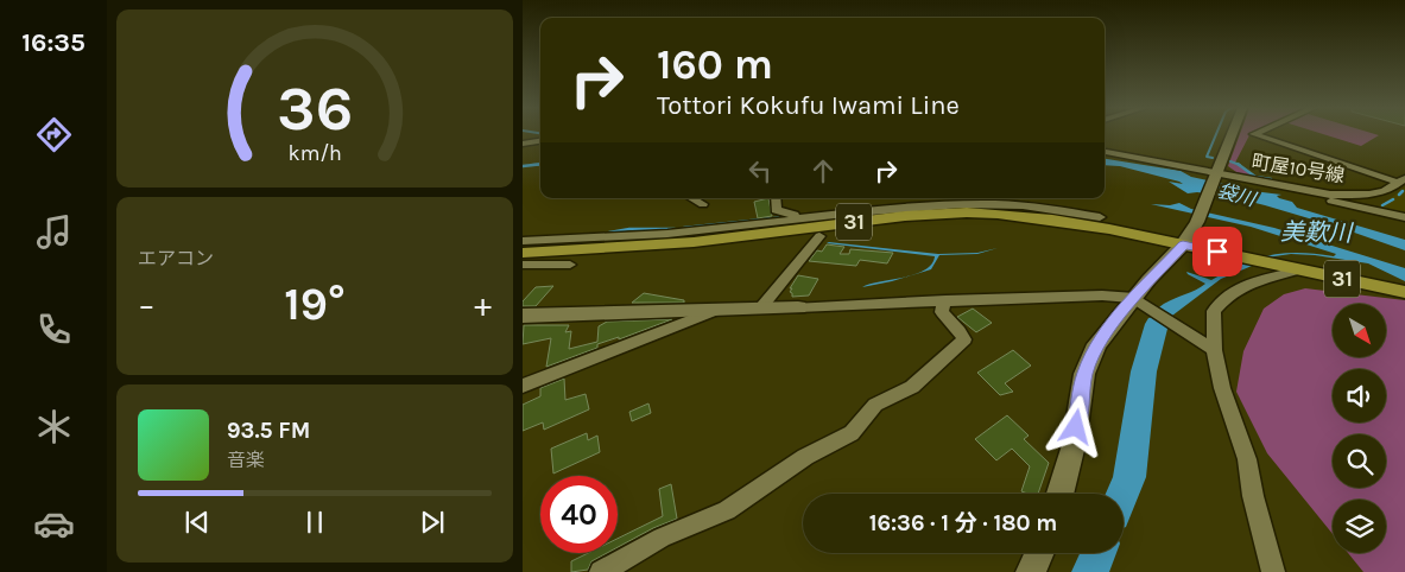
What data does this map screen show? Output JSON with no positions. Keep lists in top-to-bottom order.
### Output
{
  "streets": {
    "main road": ["31"],
    "street": ["町屋10号線"]
  },
  "water": ["袋川", "美歎川"],
  "north": "bottom right",
  "page": {
    "tabs": "16:35",
    "turn": ["160 m", "Tottori Kokufu Iwami Line"],
    "tile": "エアコン",
    "heat": ["−", "19°", "+"],
    "song": ["93.5 FM", "音楽"],
    "limit": "40",
    "trip": "16:36 · 1 分 · 180 m",
    "gauge": ["36", "km/h"]
  }
}
